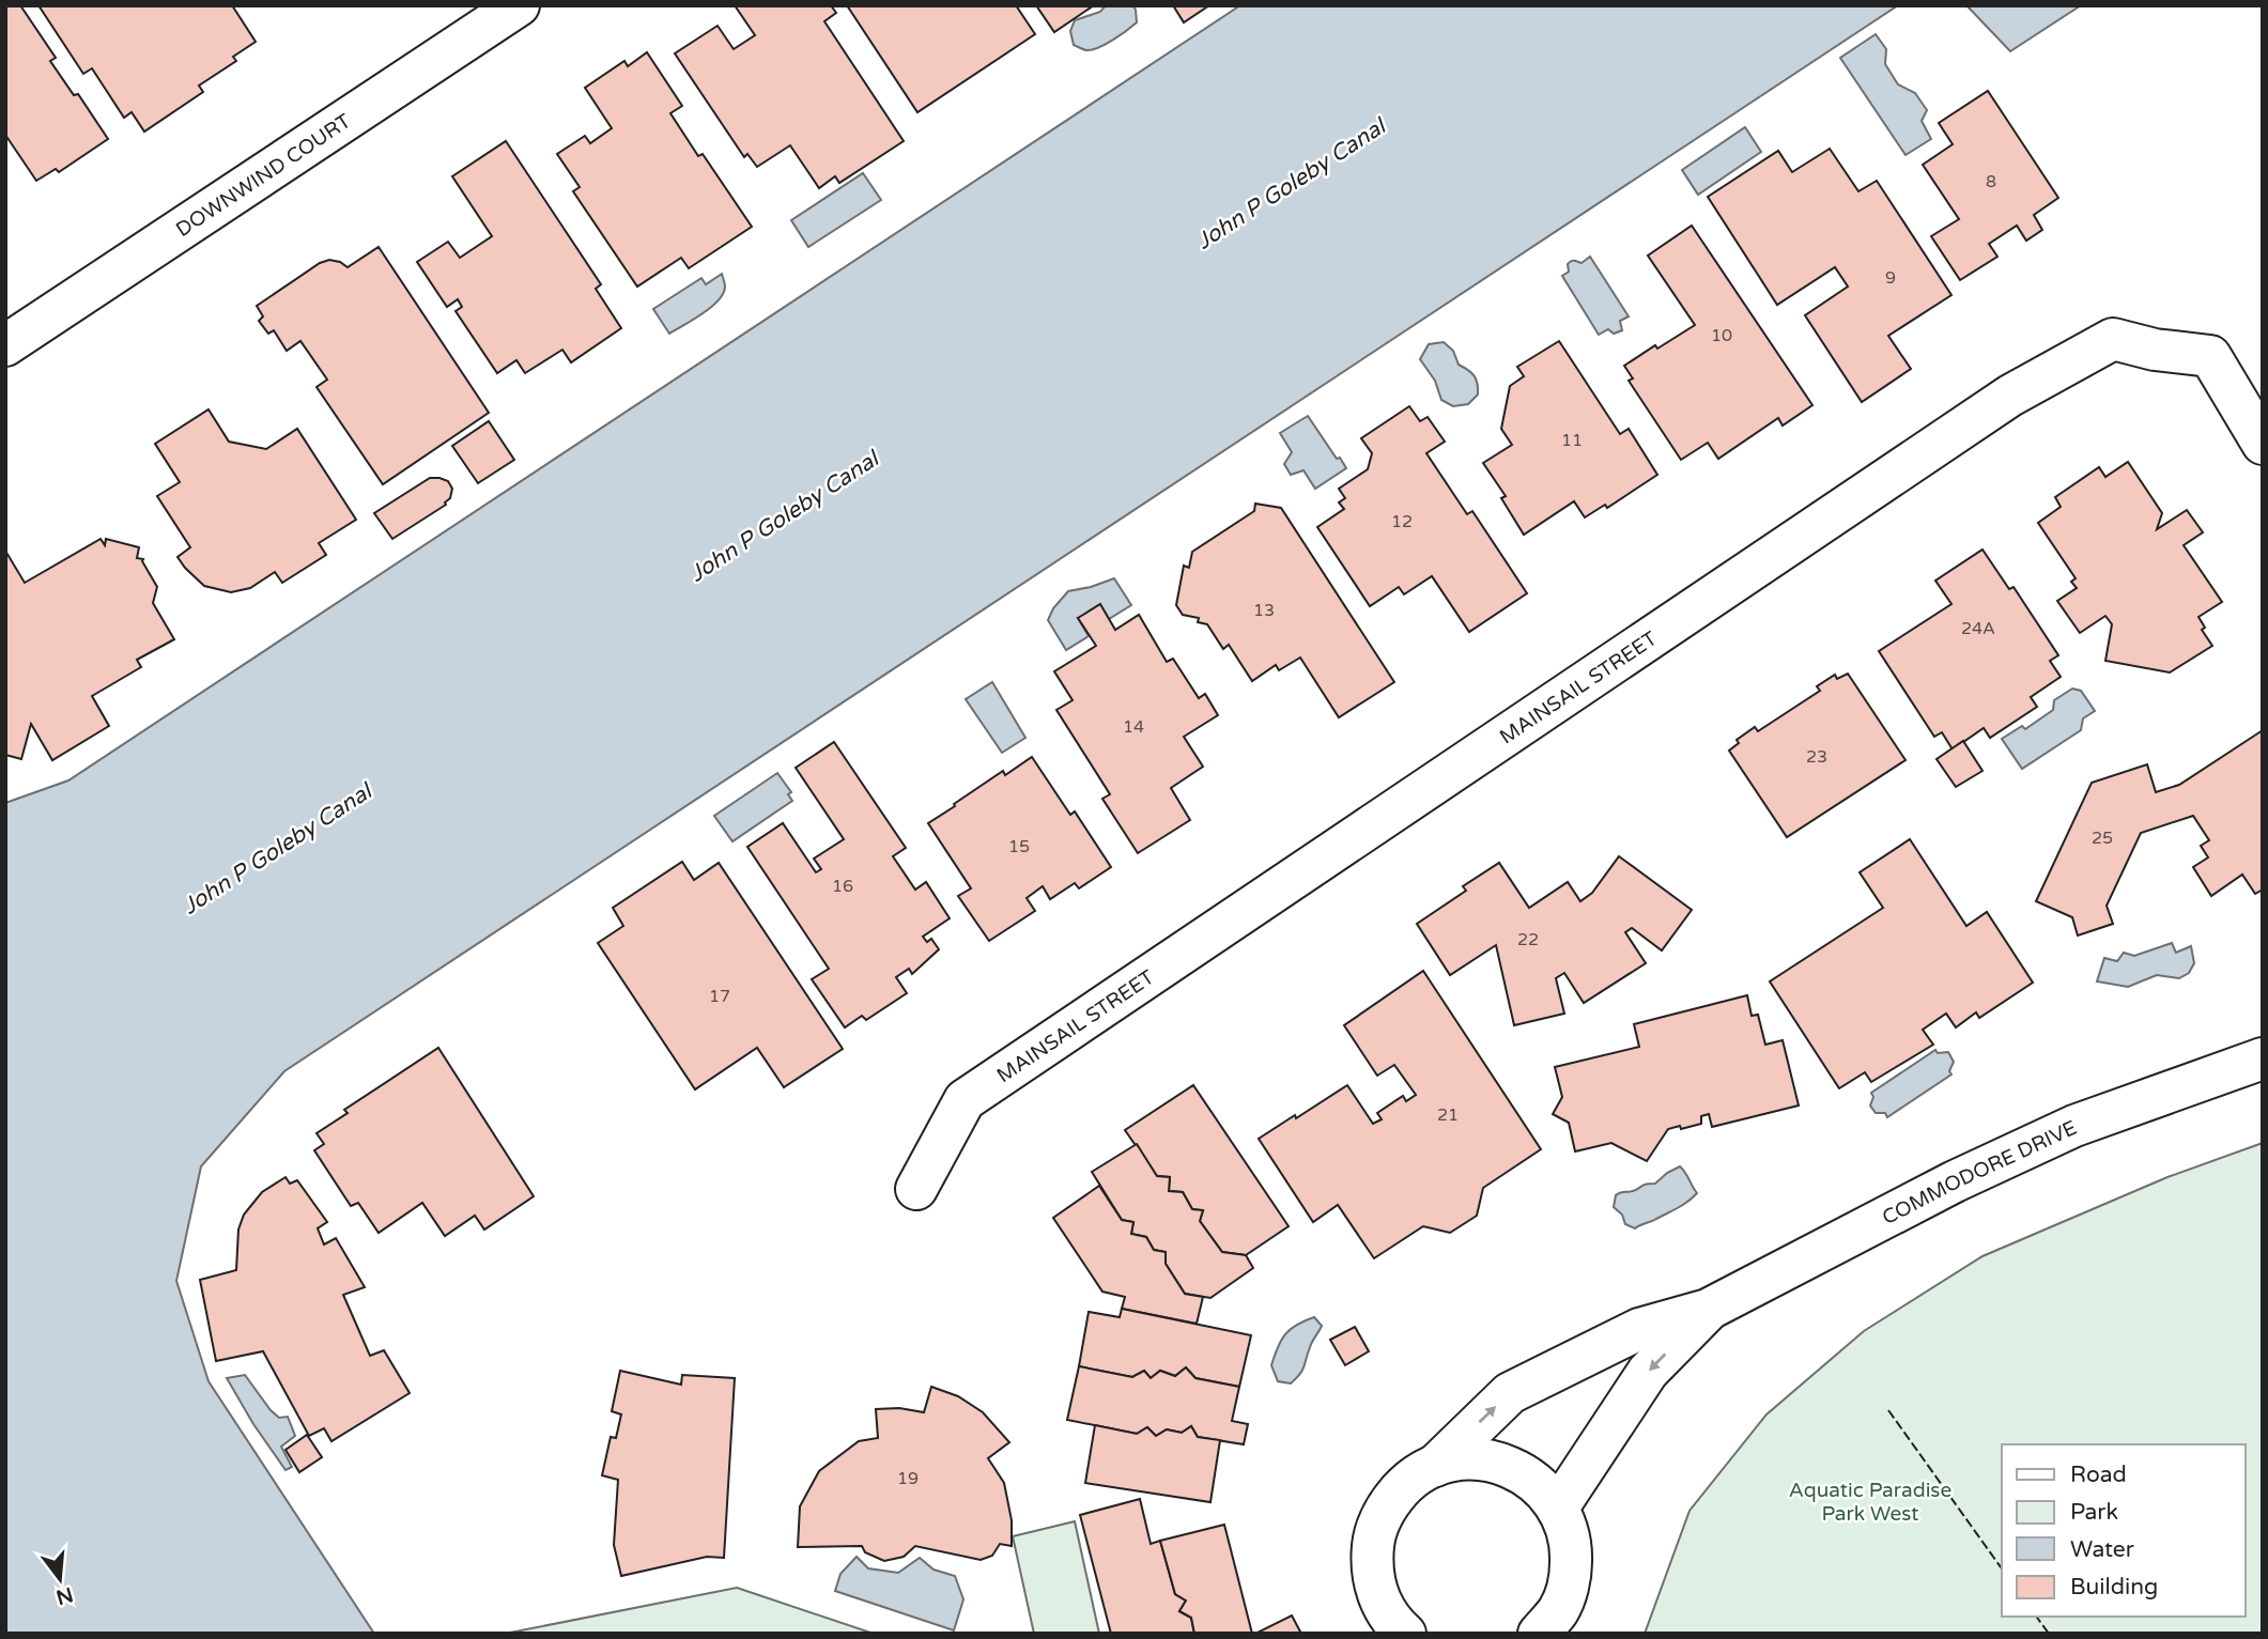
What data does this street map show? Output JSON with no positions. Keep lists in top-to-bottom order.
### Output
{
  "streets": {
    "street": ["DOWNWIND COURT", "MAINSAIL STREET", "COMMODORE DRIVE"]
  },
  "water": ["John P Goleby Canal"],
  "parks": ["Aquatic Paradise Park West"],
  "house_numbers": [
    "8",
    "9",
    "10",
    "11",
    "12",
    "13",
    "24A",
    "14",
    "23",
    "25",
    "15",
    "16",
    "22",
    "17",
    "21",
    "19"
  ],
  "legend": [
    "Road",
    "Park",
    "Water",
    "Building"
  ],
  "north": "bottom"
}
